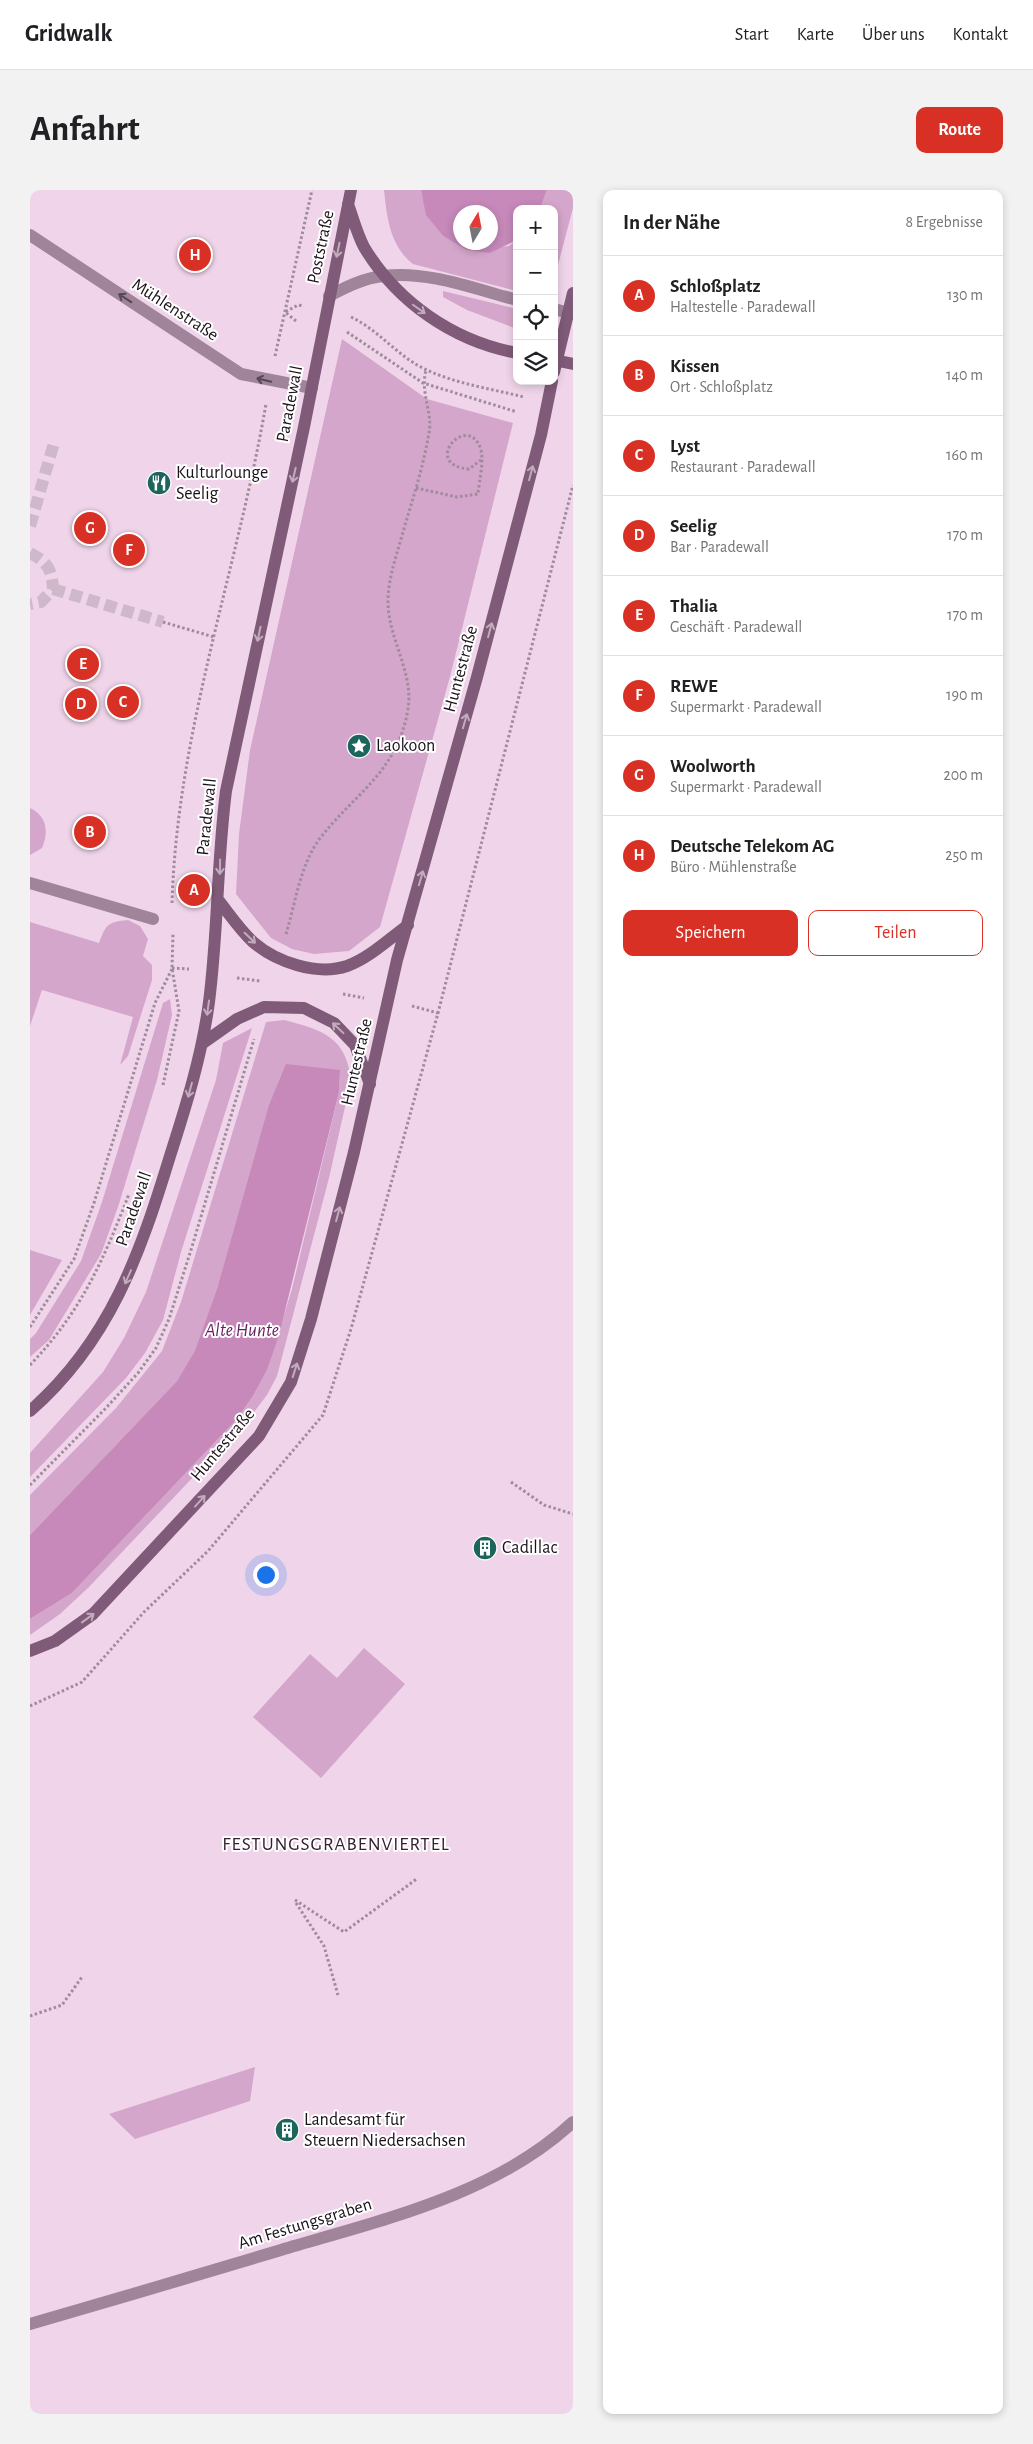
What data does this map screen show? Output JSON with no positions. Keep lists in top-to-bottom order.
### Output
{
  "streets": {
    "street": [
      "Poststraße",
      "Mühlenstraße",
      "Paradewall",
      "Huntestraße",
      "Am Festungsgraben"
    ]
  },
  "crossings": [
    ["Poststraße", "Paradewall"],
    ["Mühlenstraße", "Paradewall"]
  ],
  "one_way": [
    "Poststraße",
    "Mühlenstraße",
    "Paradewall",
    "Huntestraße"
  ],
  "districts": ["FESTUNGSGRABENVIERTEL"],
  "water": ["Alte Hunte"],
  "places": {
    "restaurant": ["Kulturlounge Seelig"],
    "place": ["Laokoon"],
    "building": ["Cadillac", "Landesamt für Steuern Niedersachsen"]
  },
  "north": "top",
  "page": {
    "header": "Gridwalk",
    "nav": [
      "Start",
      "Karte",
      "Über uns",
      "Kontakt"
    ],
    "buttons": [
      "Route",
      ["Speichern", "Teilen"]
    ],
    "title": "Anfahrt",
    "heading": ["In der Nähe", "8 Ergebnisse"],
    "map_buttons": ["+", "−"],
    "pins": [
      "H",
      "G",
      "F",
      "E",
      "C",
      "D",
      "B",
      "A"
    ],
    "list": [
      {
        "mark": "A",
        "name": "Schloßplatz",
        "note": "Haltestelle · Paradewall",
        "value": "130 m"
      },
      {
        "mark": "B",
        "name": "Kissen",
        "note": "Ort · Schloßplatz",
        "value": "140 m"
      },
      {
        "mark": "C",
        "name": "Lyst",
        "note": "Restaurant · Paradewall",
        "value": "160 m"
      },
      {
        "mark": "D",
        "name": "Seelig",
        "note": "Bar · Paradewall",
        "value": "170 m"
      },
      {
        "mark": "E",
        "name": "Thalia",
        "note": "Geschäft · Paradewall",
        "value": "170 m"
      },
      {
        "mark": "F",
        "name": "REWE",
        "note": "Supermarkt · Paradewall",
        "value": "190 m"
      },
      {
        "mark": "G",
        "name": "Woolworth",
        "note": "Supermarkt · Paradewall",
        "value": "200 m"
      },
      {
        "mark": "H",
        "name": "Deutsche Telekom AG",
        "note": "Büro · Mühlenstraße",
        "value": "250 m"
      }
    ]
  }
}
